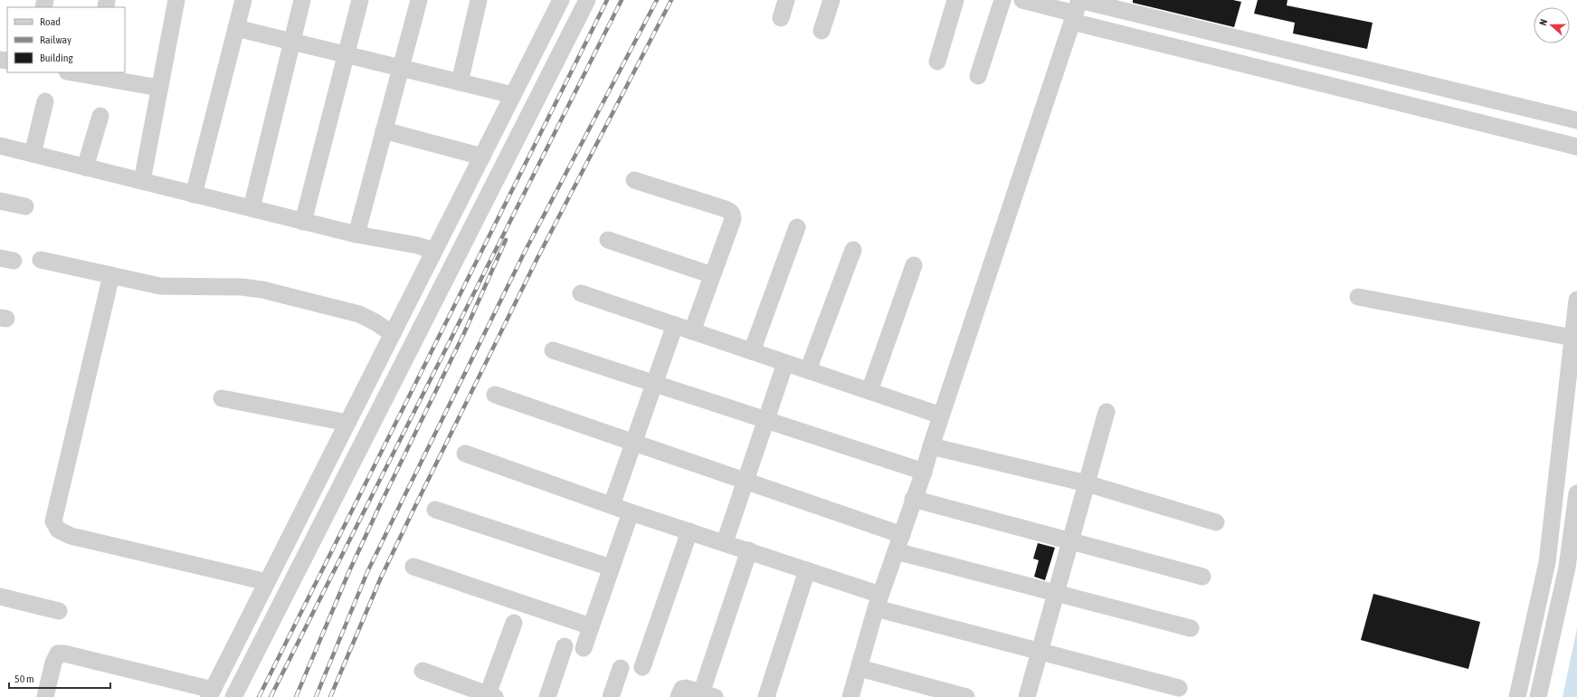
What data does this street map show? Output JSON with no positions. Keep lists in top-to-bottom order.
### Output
{
  "legend": ["Road", "Railway", "Building"],
  "scale_bar": "50 m",
  "north": "left"
}
